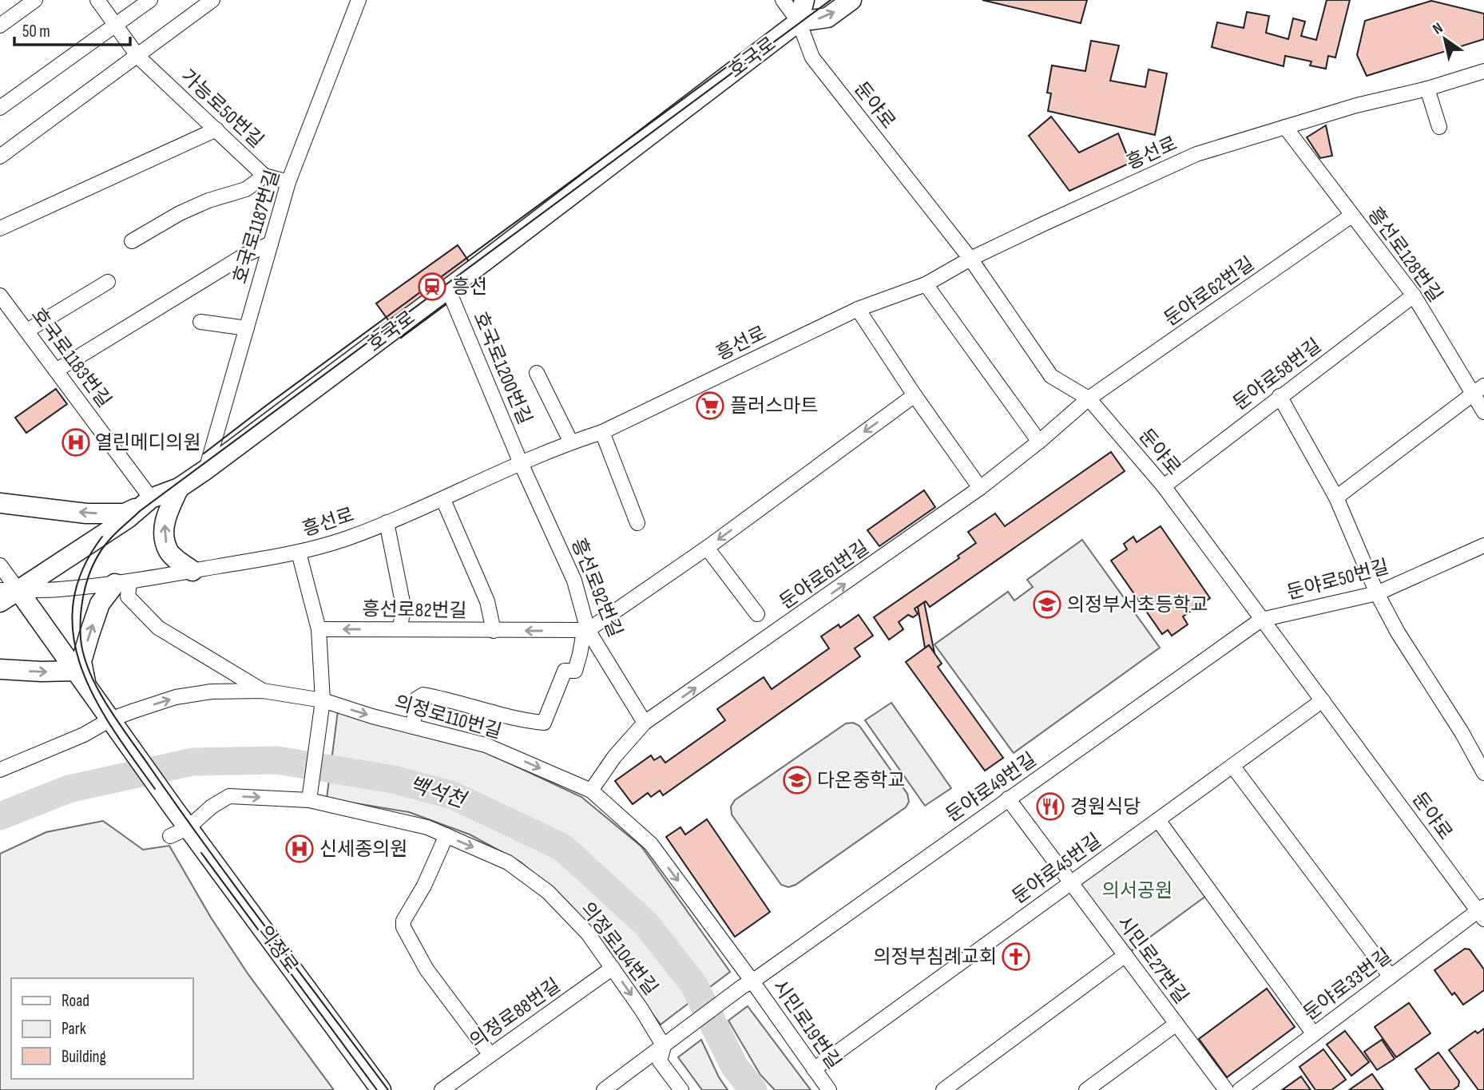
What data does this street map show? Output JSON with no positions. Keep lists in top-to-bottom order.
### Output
{
  "streets": {
    "street": [
      "호국로",
      "둔야로",
      "가능로50번길",
      "흥선로",
      "호국로1187번길",
      "흥선로128번길",
      "둔야로62번길",
      "호국로1183번길",
      "호국로1200번길",
      "둔야로58번길",
      "둔야로61번길",
      "둔야로50번길",
      "흥선로92번길",
      "흥선로82번길",
      "의정로110번길",
      "둔야로49번길",
      "둔야로45번길",
      "의정로104번길",
      "의정로",
      "시민로27번길",
      "둔야로33번길",
      "의정로88번길",
      "시민로19번길"
    ]
  },
  "crossings": [
    ["호국로", "둔야로"],
    ["호국로", "흥선로"],
    ["호국로", "호국로1187번길"],
    ["호국로", "호국로1183번길"],
    ["호국로", "호국로1200번길"],
    ["둔야로", "흥선로"],
    ["둔야로", "둔야로62번길"],
    ["둔야로", "둔야로58번길"],
    ["둔야로", "둔야로61번길"],
    ["둔야로", "둔야로50번길"],
    ["둔야로", "둔야로49번길"],
    ["둔야로", "둔야로45번길"],
    ["둔야로", "둔야로33번길"],
    ["가능로50번길", "호국로1187번길"],
    ["흥선로", "흥선로128번길"],
    ["흥선로", "호국로1200번길"],
    ["흥선로", "흥선로92번길"],
    ["흥선로128번길", "둔야로62번길"],
    ["흥선로128번길", "둔야로58번길"],
    ["둔야로62번길", "둔야로61번길"],
    ["호국로1200번길", "흥선로92번길"],
    ["둔야로61번길", "흥선로92번길"],
    ["둔야로61번길", "의정로110번길"],
    ["둔야로50번길", "둔야로49번길"],
    ["흥선로92번길", "흥선로82번길"],
    ["의정로110번길", "둔야로49번길"],
    ["의정로110번길", "의정로"],
    ["의정로110번길", "시민로19번길"],
    ["둔야로49번길", "의정로104번길"],
    ["둔야로49번길", "시민로27번길"],
    ["둔야로49번길", "시민로19번길"],
    ["둔야로45번길", "시민로27번길"],
    ["둔야로45번길", "시민로19번길"],
    ["의정로104번길", "의정로"],
    ["의정로104번길", "의정로88번길"]
  ],
  "one_way": ["흥선로82번길", "의정로110번길", "의정로104번길"],
  "water": ["백석천"],
  "parks": ["의서공원"],
  "places": {
    "station": ["흥선"],
    "supermarket": ["플러스마트"],
    "hospital": ["열린메디의원", "신세종의원"],
    "school or university": ["의정부서초등학교", "다온중학교"],
    "restaurant": ["경원식당"],
    "church": ["의정부침례교회"]
  },
  "legend": ["Road", "Park", "Building"],
  "scale_bar": "50 m",
  "north": "top left"
}
